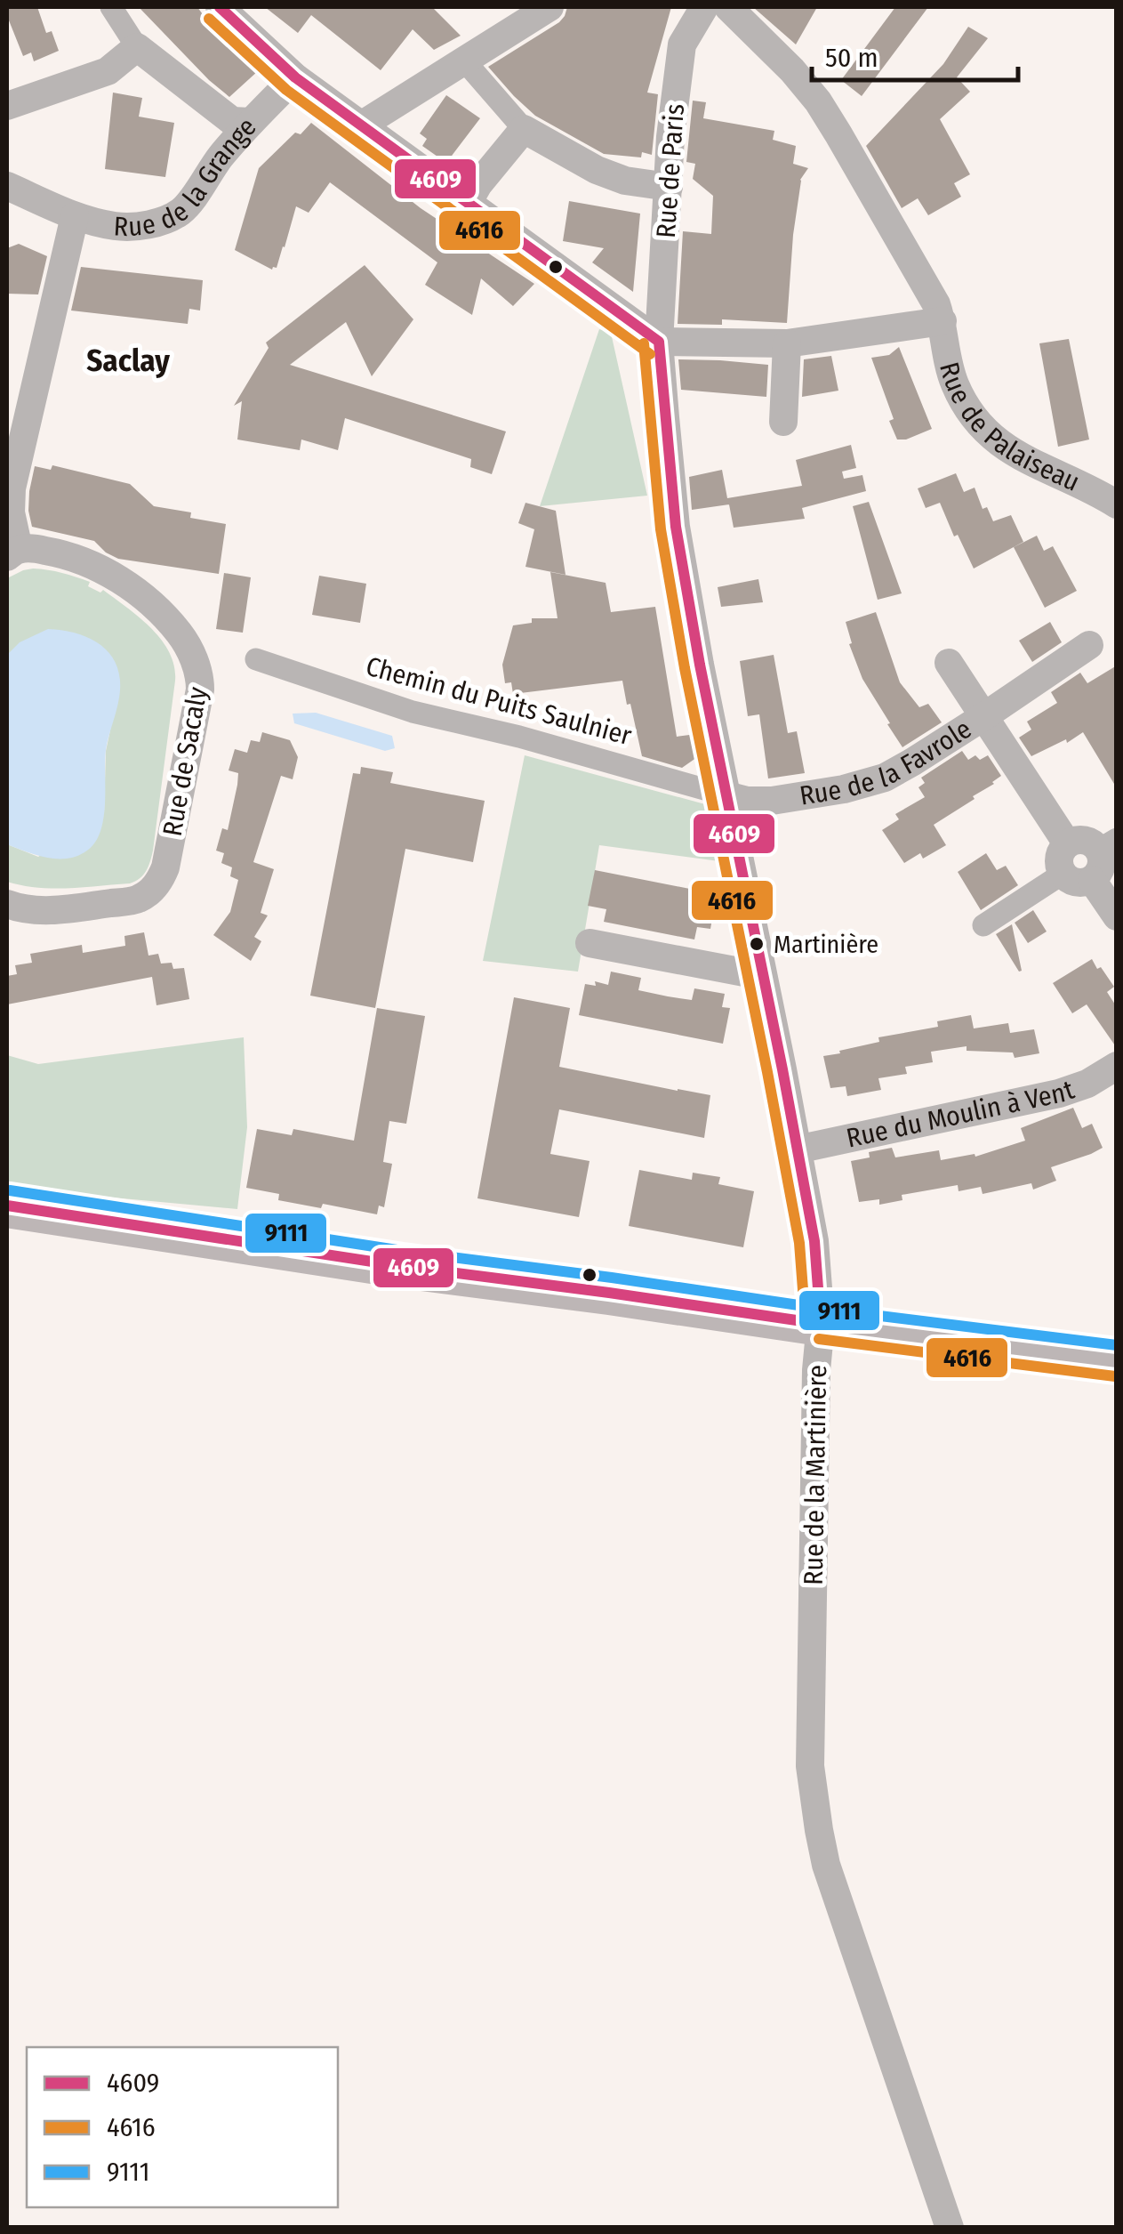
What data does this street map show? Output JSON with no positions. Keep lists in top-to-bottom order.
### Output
{
  "streets": {
    "street": [
      "Rue de la Grange",
      "Rue de Paris",
      "Rue de Palaiseau",
      "Chemin du Puits Saulnier",
      "Rue de la Favrole",
      "Rue de Sacaly",
      "Rue du Moulin à Vent",
      "Rue de la Martinière"
    ]
  },
  "crossings": [
    ["Rue de Paris", "Rue de la Martinière"],
    ["Chemin du Puits Saulnier", "Rue de la Favrole"],
    ["Chemin du Puits Saulnier", "Rue de la Martinière"],
    ["Rue de la Favrole", "Rue de la Martinière"],
    ["Rue du Moulin à Vent", "Rue de la Martinière"]
  ],
  "districts": ["Saclay"],
  "places": ["Martinière"],
  "lines": ["transit line 4609", "transit line 4616", "transit line 9111"],
  "legend": ["4609", "4616", "9111"],
  "scale_bar": "50 m"
}
